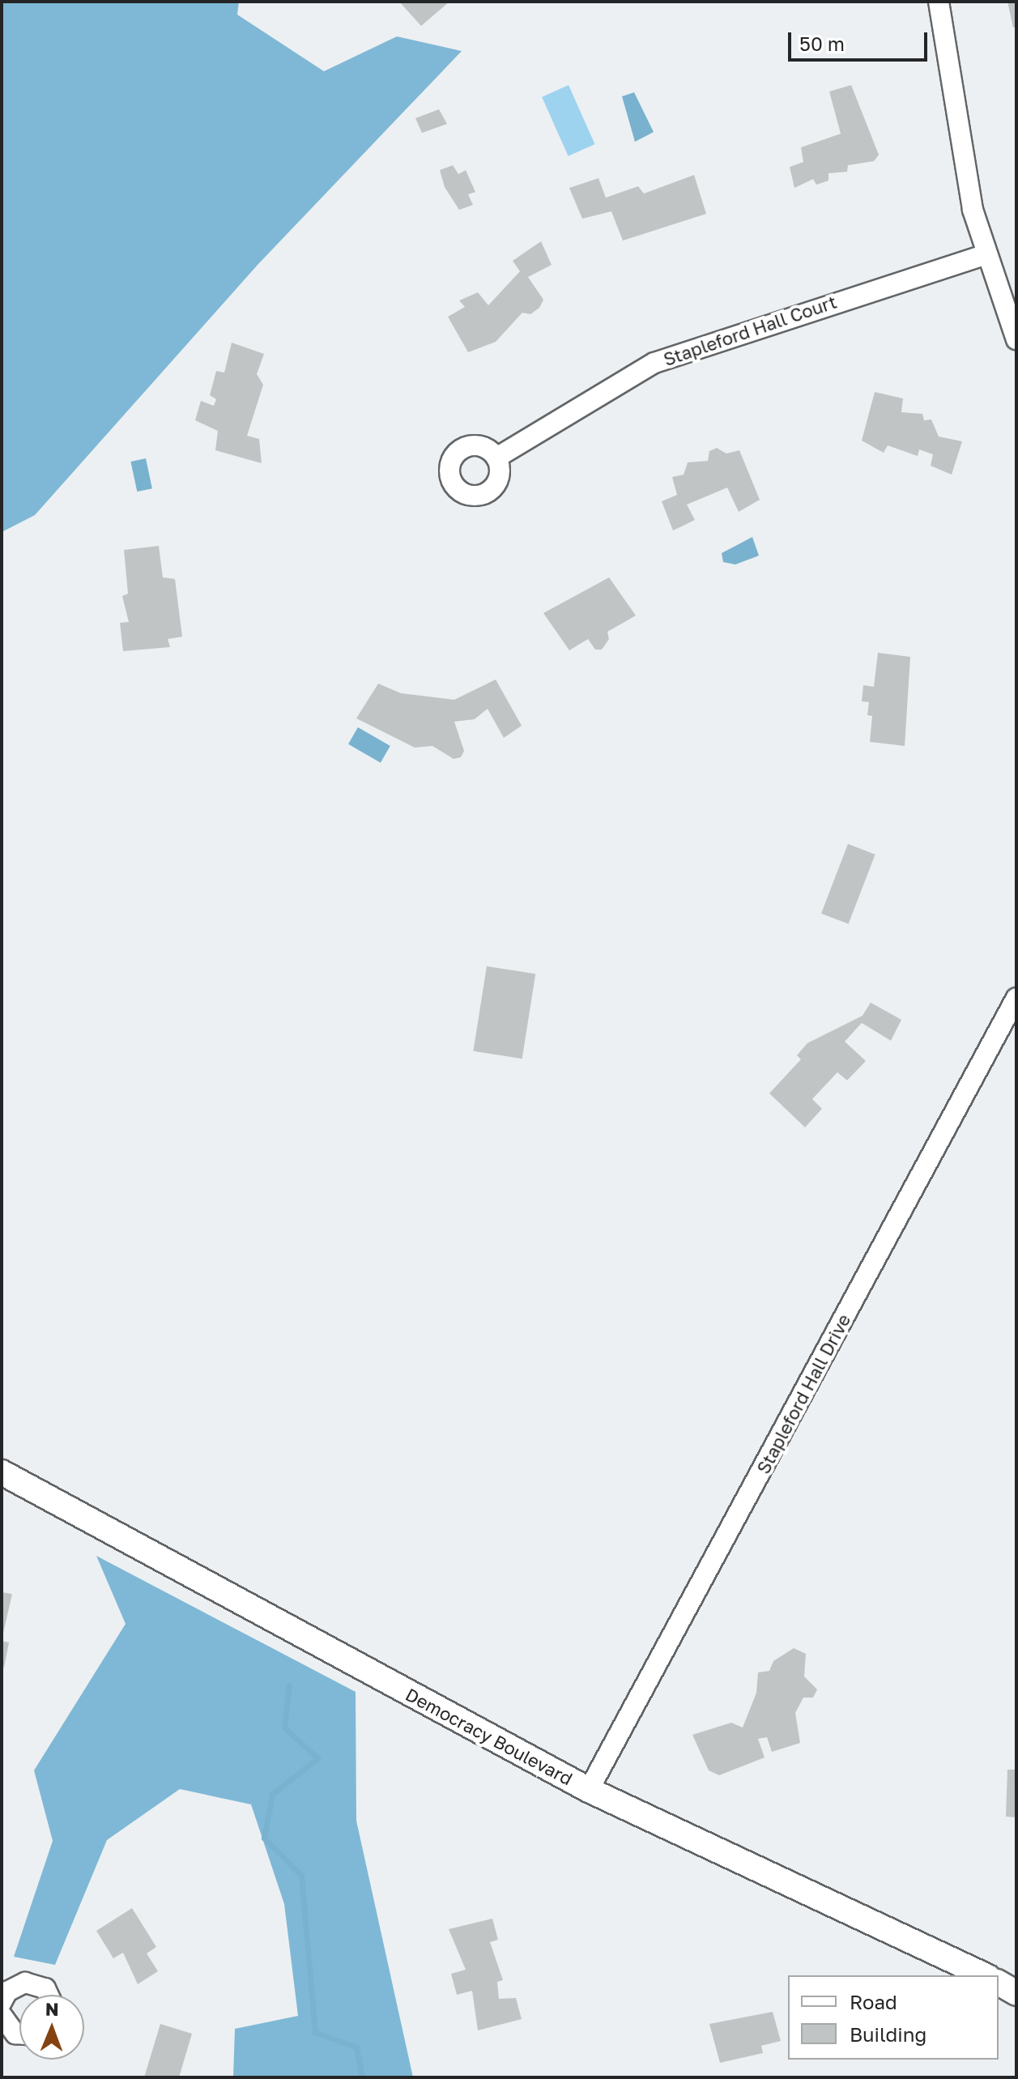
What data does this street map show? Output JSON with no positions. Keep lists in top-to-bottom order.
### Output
{
  "streets": {
    "main road": ["Democracy Boulevard"],
    "street": ["Stapleford Hall Court", "Stapleford Hall Drive"]
  },
  "crossings": [
    ["Stapleford Hall Drive", "Democracy Boulevard"]
  ],
  "legend": ["Road", "Building"],
  "scale_bar": "50 m",
  "north": "top"
}
